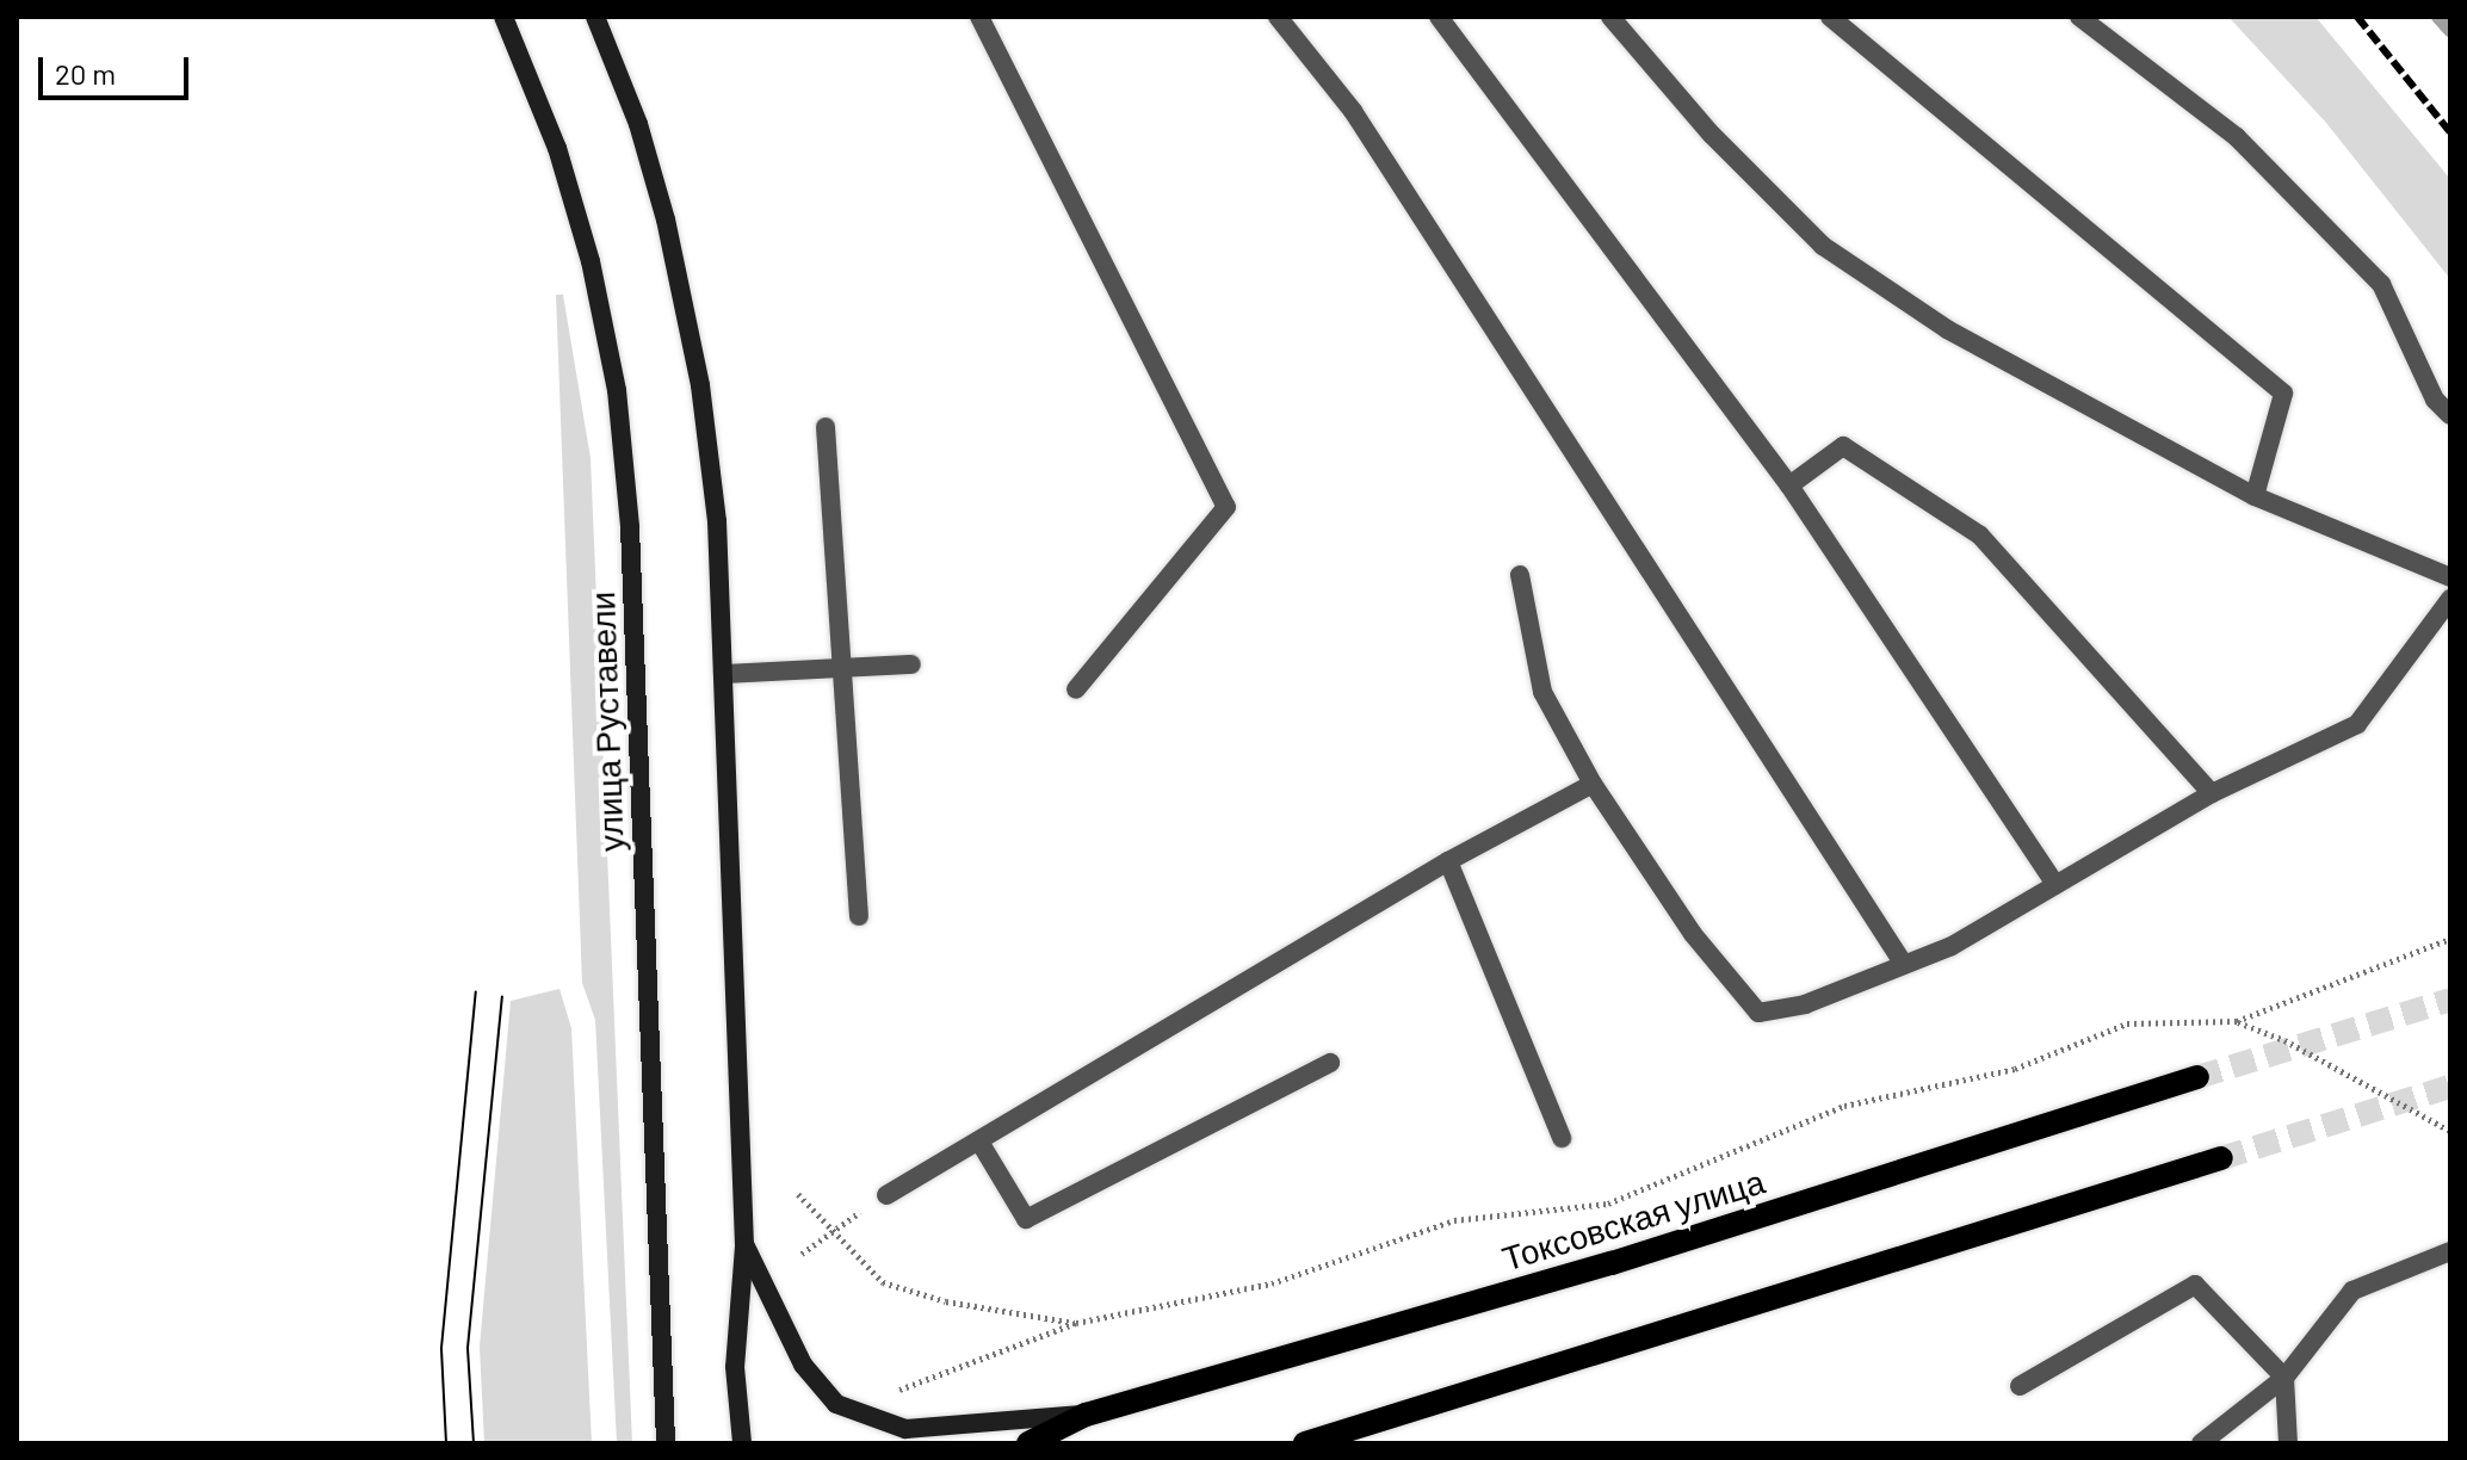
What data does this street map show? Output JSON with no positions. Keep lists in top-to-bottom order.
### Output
{
  "streets": {
    "main road": ["улица Руставели", "Токсовская улица"]
  },
  "scale_bar": "20 m"
}
